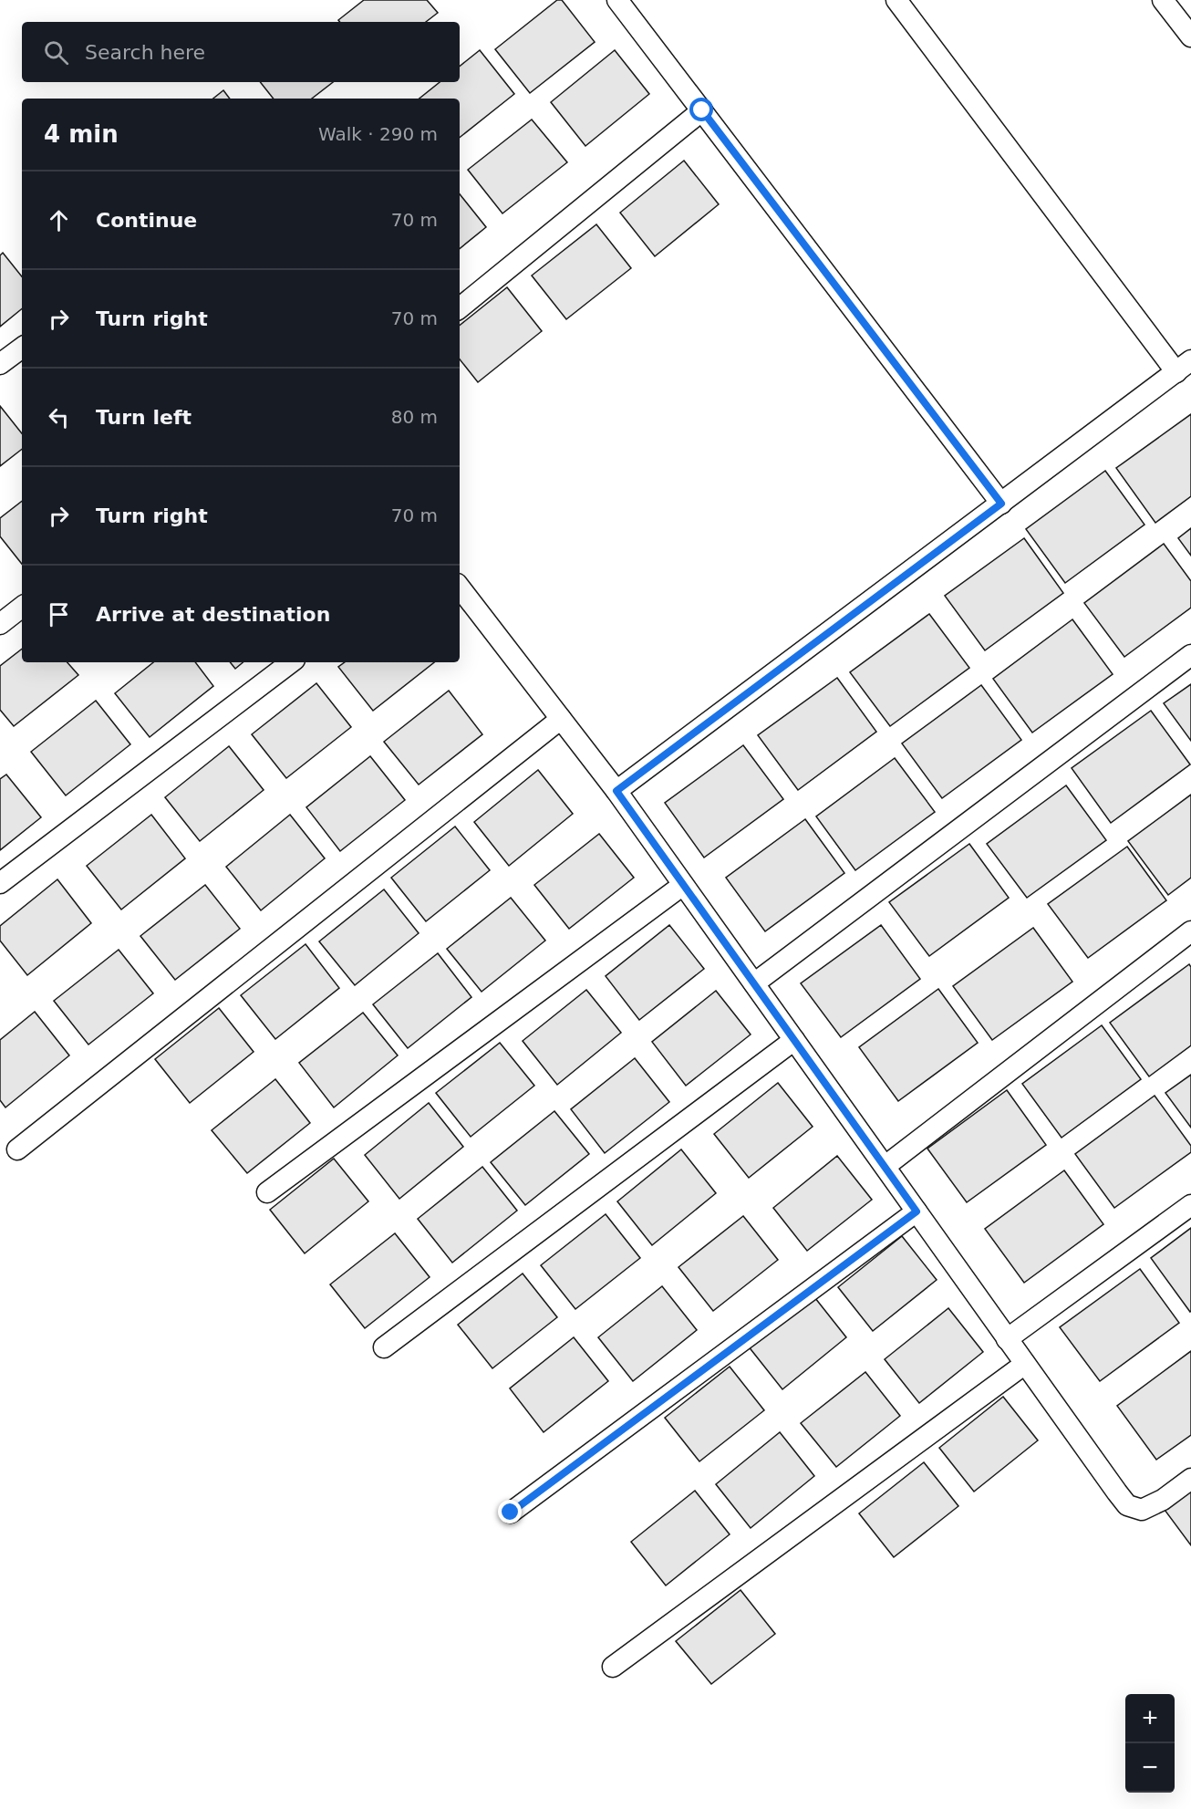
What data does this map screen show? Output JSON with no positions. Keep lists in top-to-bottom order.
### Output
{
  "page": {
    "search": "Search here",
    "heading": ["4 min", "Walk · 290 m"],
    "list": [
      ["Continue", "70 m"],
      ["Turn right", "70 m"],
      ["Turn left", "80 m"],
      ["Turn right", "70 m"],
      "Arrive at destination"
    ],
    "map_buttons": ["+", "−"]
  }
}
